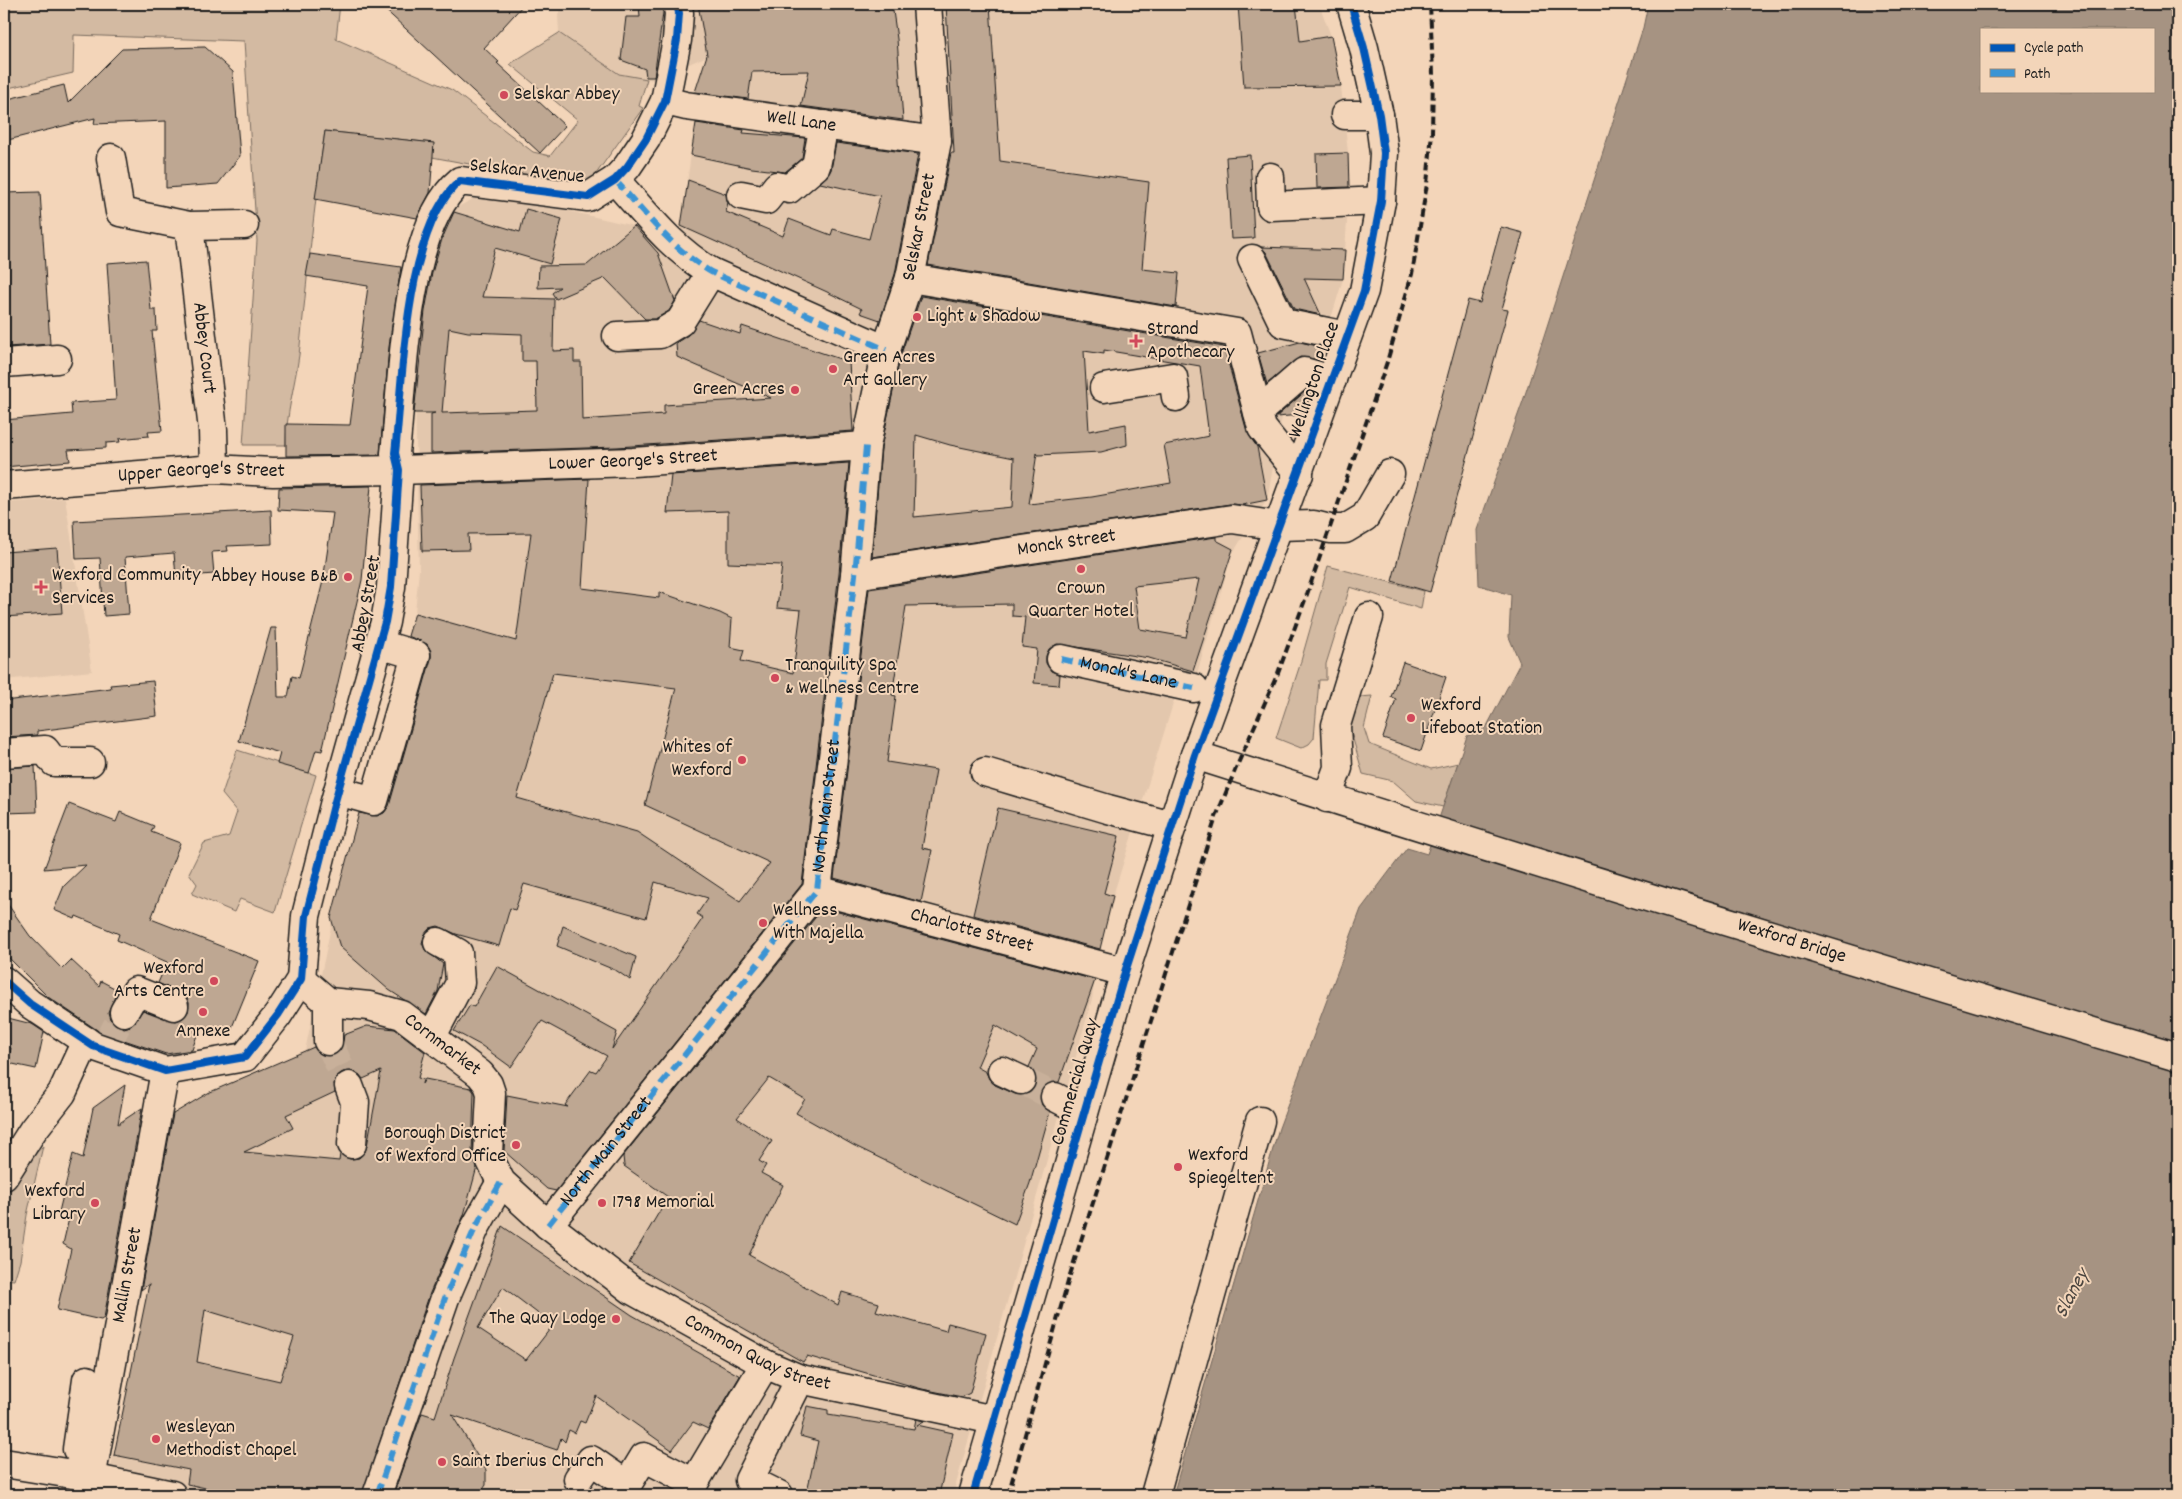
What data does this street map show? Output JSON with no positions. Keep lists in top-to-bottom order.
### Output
{
  "streets": {
    "street": [
      "Well Lane",
      "Selskar Avenue",
      "Selskar Street",
      "Abbey Court",
      "Wellington Place",
      "Lower George's Street",
      "Upper George's Street",
      "Monck Street",
      "Abbey Street",
      "Monck's Lane",
      "North Main Street",
      "Charlotte Street",
      "Wexford Bridge",
      "Cornmarket",
      "Commercial Quay",
      "Mallin Street",
      "Common Quay Street"
    ]
  },
  "crossings": [
    ["Well Lane", "Selskar Street"],
    ["Selskar Avenue", "Abbey Street"],
    ["Selskar Street", "Lower George's Street"],
    ["Selskar Street", "North Main Street"],
    ["Abbey Court", "Upper George's Street"],
    ["Wellington Place", "Monck Street"],
    ["Wellington Place", "Wexford Bridge"],
    ["Wellington Place", "Commercial Quay"],
    ["Lower George's Street", "Upper George's Street"],
    ["Lower George's Street", "Abbey Street"],
    ["Lower George's Street", "North Main Street"],
    ["Upper George's Street", "Abbey Street"],
    ["Monck Street", "North Main Street"],
    ["North Main Street", "Charlotte Street"],
    ["North Main Street", "Common Quay Street"],
    ["Charlotte Street", "Commercial Quay"],
    ["Wexford Bridge", "Commercial Quay"],
    ["Cornmarket", "Common Quay Street"],
    ["Commercial Quay", "Common Quay Street"]
  ],
  "water": ["Slaney"],
  "places": {
    "other": [
      "Selskar Abbey",
      "Light & Shadow",
      "Green Acres Art Gallery",
      "Green Acres",
      "Crown Quarter Hotel",
      "Abbey House B&B",
      "Tranquility Spa & Wellness Centre",
      "Wexford Lifeboat Station",
      "Whites of Wexford",
      "Wellness With Majella",
      "Wexford Arts Centre",
      "Annexe",
      "Borough District of Wexford Office",
      "Wexford Spiegeltent",
      "Wexford Library",
      "1798 Memorial",
      "The Quay Lodge",
      "Wesleyan Methodist Chapel",
      "Saint Iberius Church"
    ],
    "health": ["Strand Apothecary", "Wexford Community Services"]
  },
  "legend": ["Cycle path", "Path"]
}
